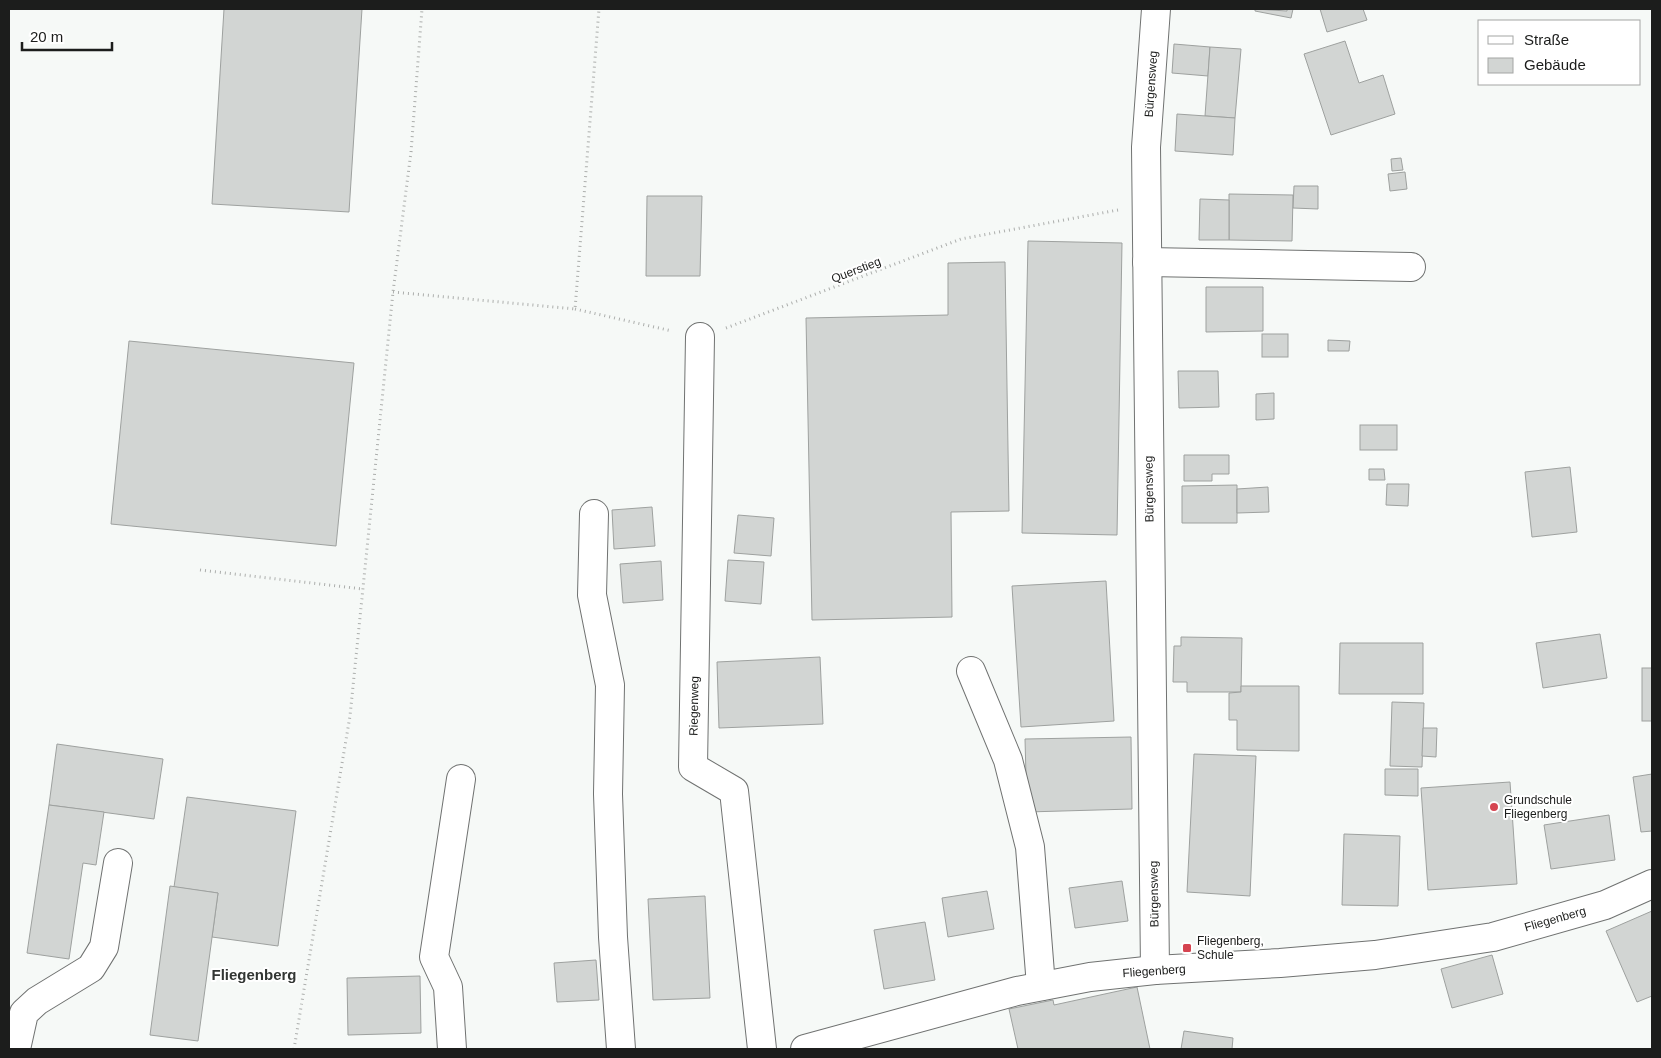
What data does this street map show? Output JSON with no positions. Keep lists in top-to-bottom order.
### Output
{
  "streets": {
    "street": ["Bürgensweg", "Riegenweg", "Fliegenberg"],
    "path": ["Querstieg"]
  },
  "crossings": [
    ["Bürgensweg", "Querstieg"],
    ["Bürgensweg", "Fliegenberg"],
    ["Querstieg", "Riegenweg"]
  ],
  "districts": ["Fliegenberg"],
  "places": {
    "other": ["Grundschule Fliegenberg"],
    "transit": ["Fliegenberg, Schule"]
  },
  "legend": ["Straße", "Gebäude"],
  "scale_bar": "20 m"
}
